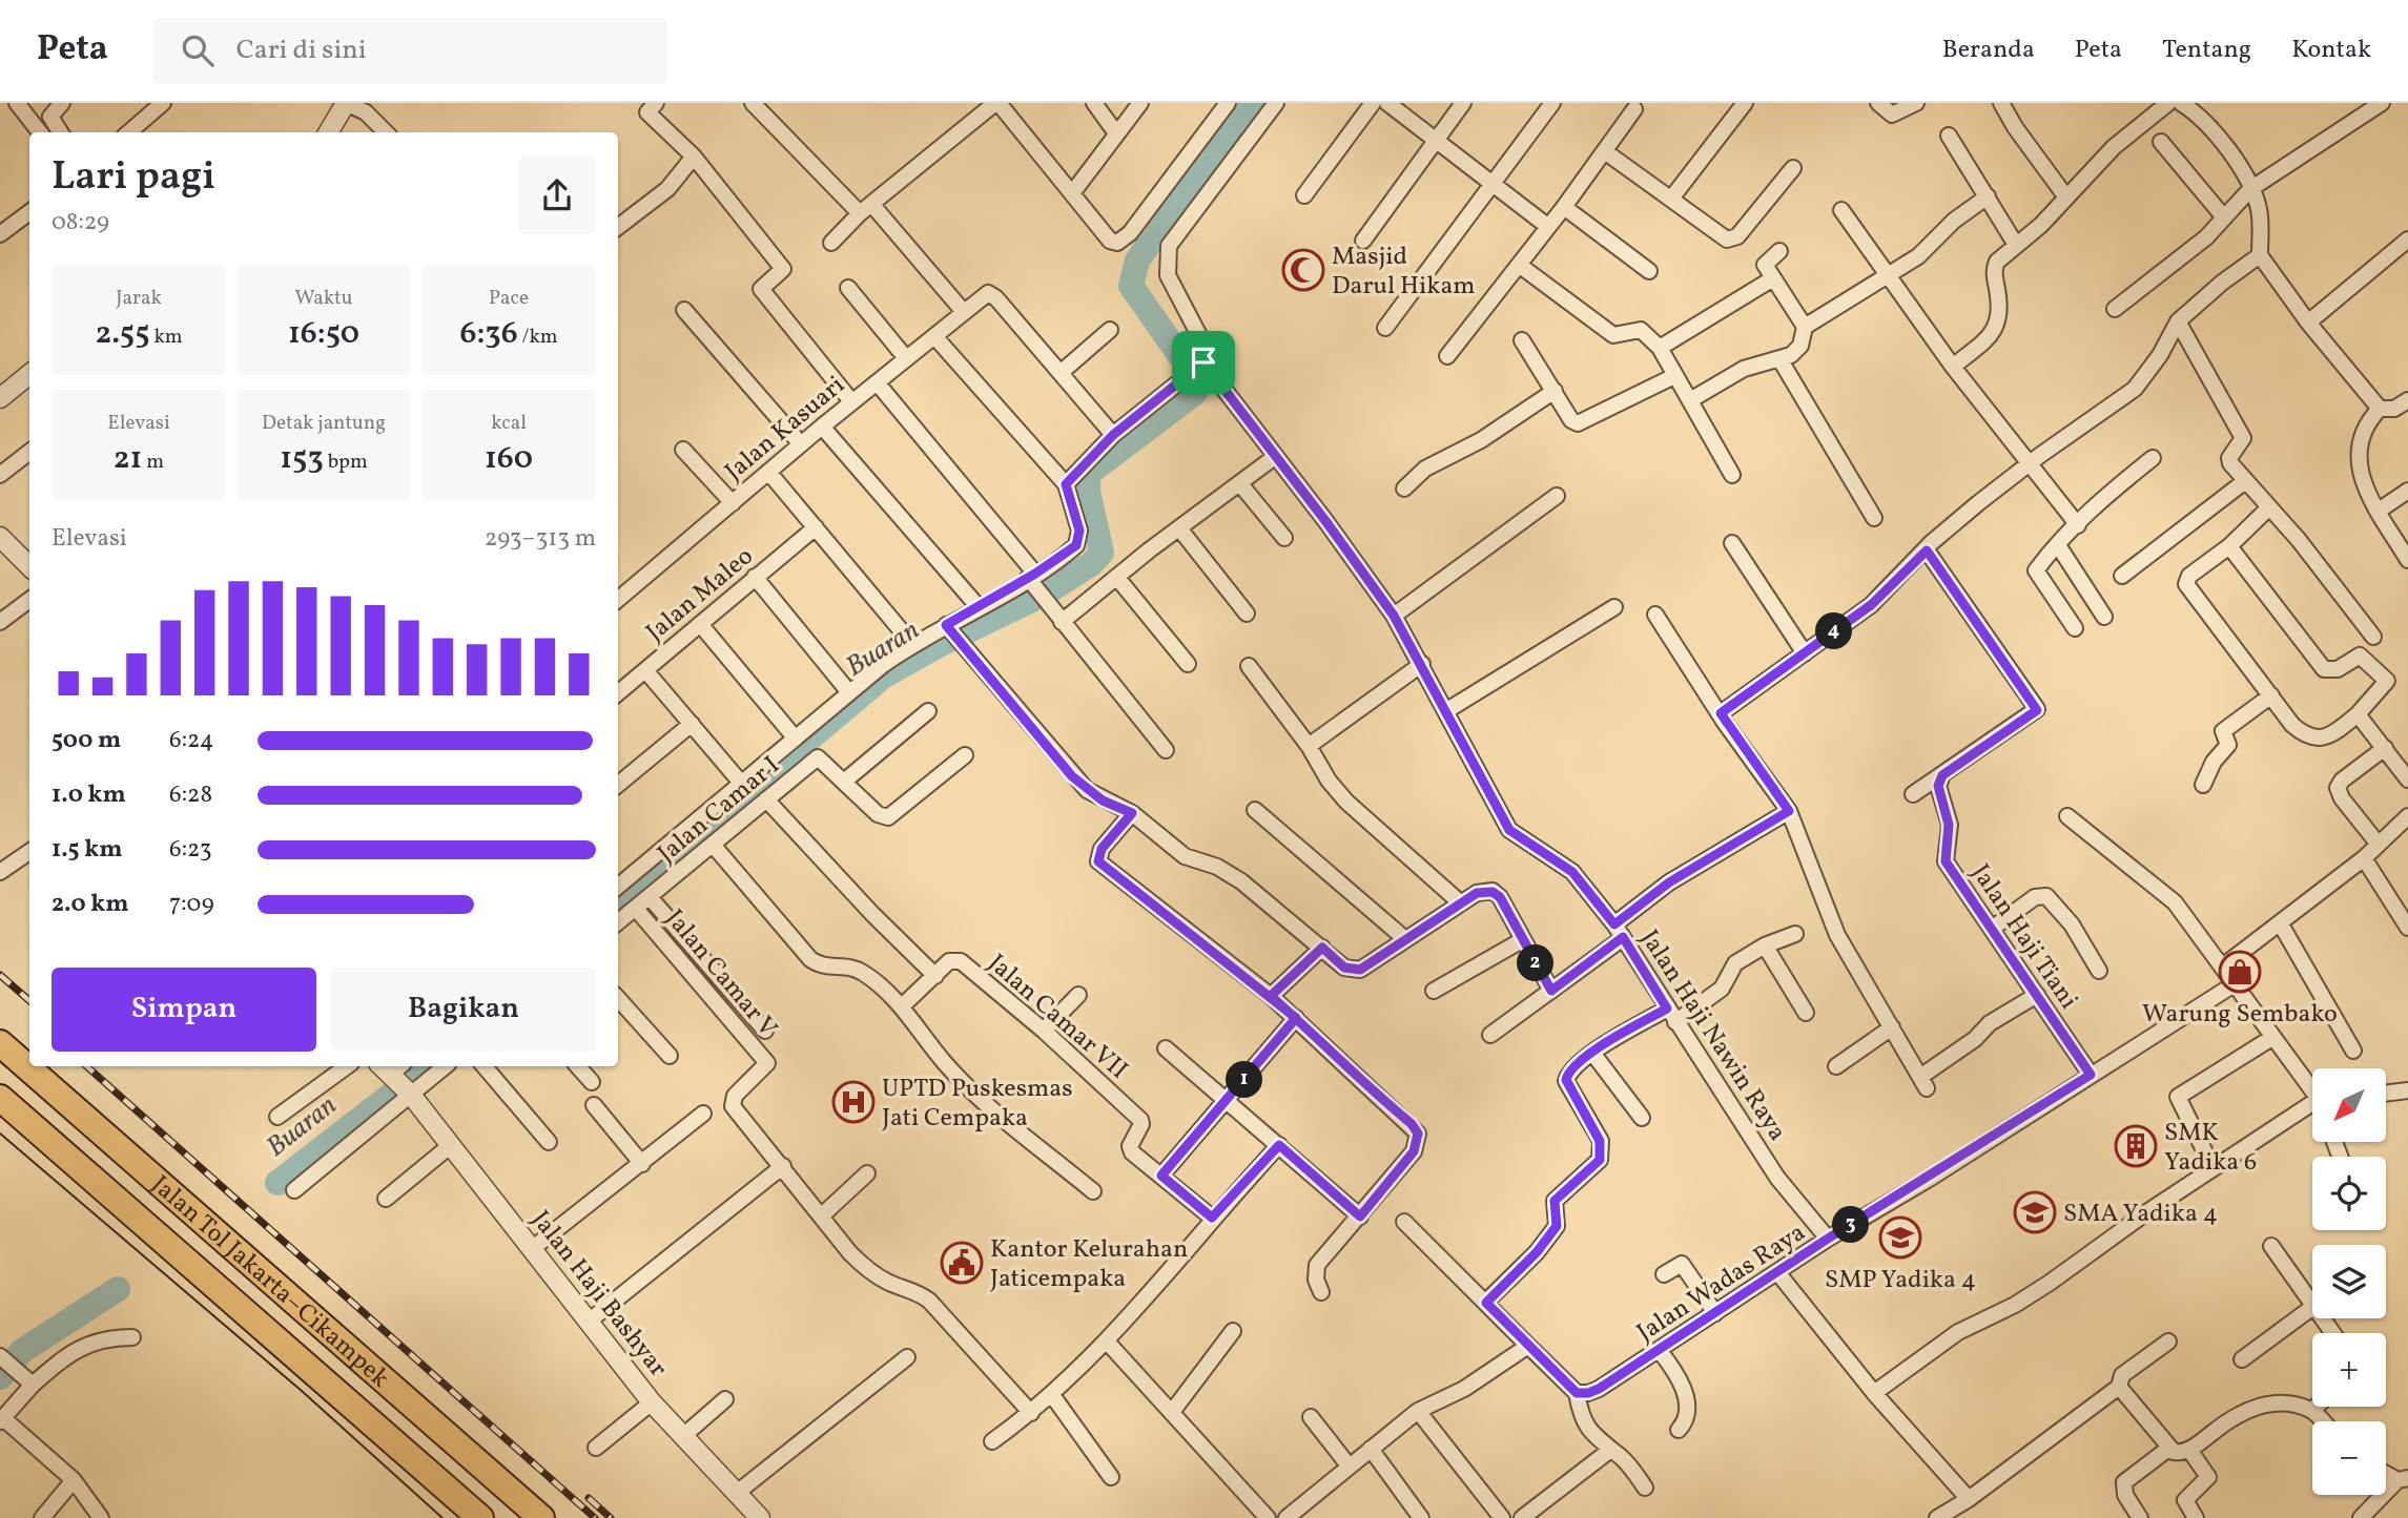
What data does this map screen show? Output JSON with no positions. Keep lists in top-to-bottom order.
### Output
{
  "streets": {
    "highway": ["Jalan Tol Jakarta–Cikampek"],
    "street": [
      "Jalan Kasuari",
      "Jalan Maleo",
      "Jalan Camar I",
      "Jalan Haji Tiani",
      "Jalan Camar V",
      "Jalan Camar VII",
      "Jalan Haji Nawin Raya",
      "Jalan Wadas Raya",
      "Jalan Haji Bashyar"
    ]
  },
  "crossings": [
    ["Jalan Camar I", "Jalan Camar V"],
    ["Jalan Haji Tiani", "Jalan Wadas Raya"],
    ["Jalan Haji Nawin Raya", "Jalan Wadas Raya"]
  ],
  "water": ["Buaran"],
  "places": {
    "mosque": ["Masjid Darul Hikam"],
    "shop": ["Warung Sembako"],
    "hospital": ["UPTD Puskesmas Jati Cempaka"],
    "building": ["SMK Yadika 6"],
    "school or university": ["SMA Yadika 4", "SMP Yadika 4"],
    "public building": ["Kantor Kelurahan Jaticempaka"]
  },
  "north": "bottom left",
  "page": {
    "header": "Peta",
    "search": "Cari di sini",
    "nav": [
      "Beranda",
      "Peta",
      "Tentang",
      "Kontak"
    ],
    "heading": ["Lari pagi", "08:29"],
    "stats": [
      ["Jarak", "2.55 km"],
      ["Waktu", "16:50"],
      ["Pace", "6:36 /km"],
      ["Elevasi", "21 m"],
      ["Detak jantung", "153 bpm"],
      ["kcal", "160"]
    ],
    "chart": ["Elevasi", "293–313 m"],
    "pins": [
      "4",
      "2",
      "1",
      "3"
    ],
    "list": [
      {
        "name": "500 m",
        "note": "6:24"
      },
      {
        "name": "1.0 km",
        "note": "6:28"
      },
      {
        "name": "1.5 km",
        "note": "6:23"
      },
      {
        "name": "2.0 km",
        "note": "7:09"
      }
    ],
    "buttons": ["Simpan", "Bagikan"],
    "map_buttons": ["+", "−"]
  }
}
